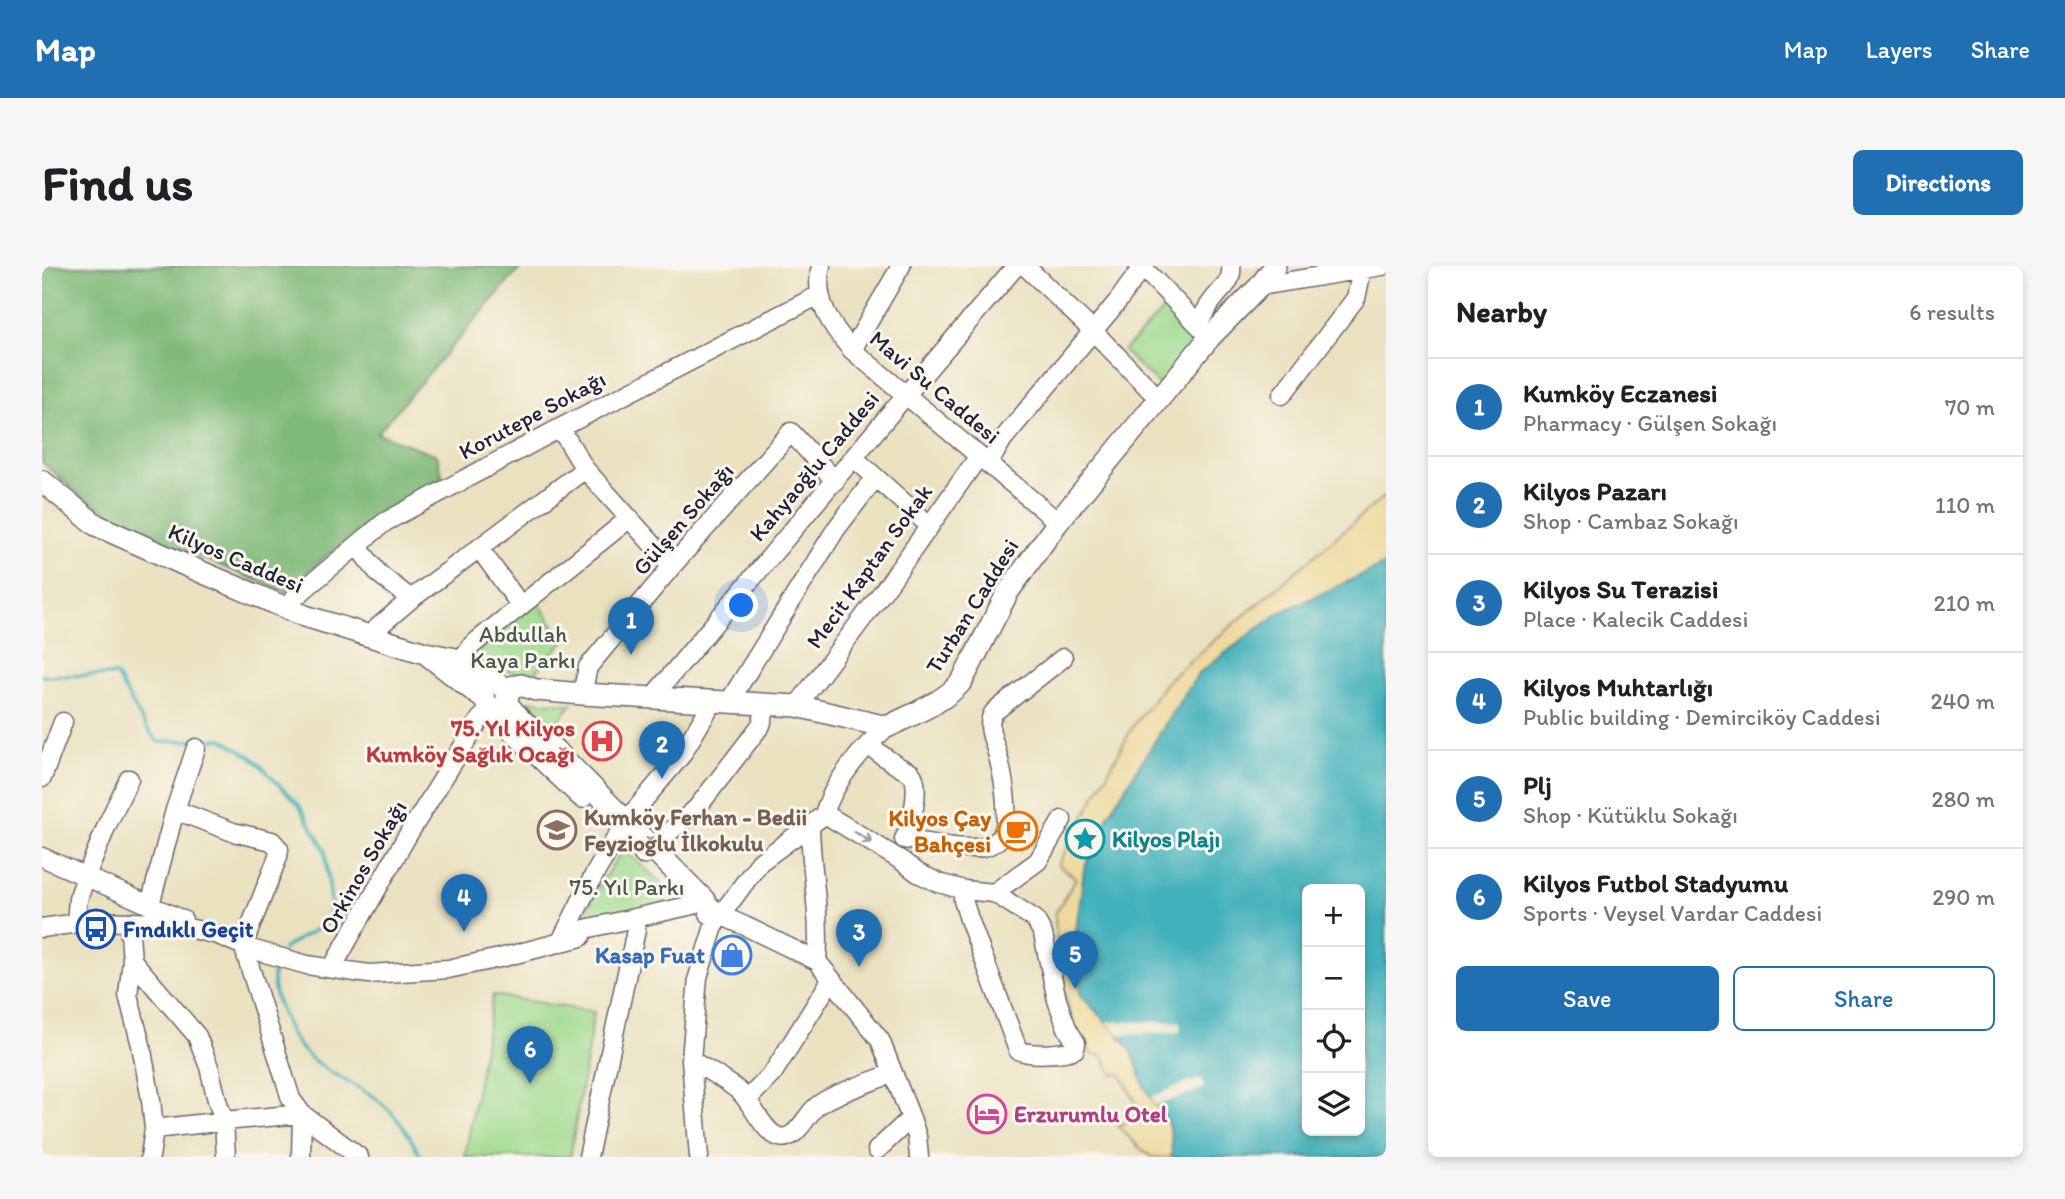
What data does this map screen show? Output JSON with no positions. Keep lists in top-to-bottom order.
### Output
{
  "streets": {
    "main road": ["Kilyos Caddesi", "Turban Caddesi"],
    "street": [
      "Mavi Su Caddesi",
      "Korutepe Sokağı",
      "Kahyaoğlu Caddesi",
      "Gülşen Sokağı",
      "Mecit Kaptan Sokak",
      "Orkinos Sokağı"
    ]
  },
  "crossings": [
    ["Mavi Su Caddesi", "Korutepe Sokağı"],
    ["Mavi Su Caddesi", "Kahyaoğlu Caddesi"],
    ["Mavi Su Caddesi", "Mecit Kaptan Sokak"],
    ["Mavi Su Caddesi", "Turban Caddesi"],
    ["Korutepe Sokağı", "Kilyos Caddesi"],
    ["Kahyaoğlu Caddesi", "Gülşen Sokağı"]
  ],
  "parks": ["Abdullah Kaya Parkı", "75. Yıl Parkı"],
  "places": {
    "hospital": ["75. Yıl Kilyos Kumköy Sağlık Ocağı"],
    "school or university": ["Kumköy Ferhan - Bedii Feyzioğlu İlkokulu"],
    "cafe": ["Kilyos Çay Bahçesi"],
    "place": ["Kilyos Plajı"],
    "bus stop": ["Fındıklı Geçit"],
    "shop": ["Kasap Fuat"],
    "hotel": ["Erzurumlu Otel"]
  },
  "page": {
    "header": "Map",
    "nav": ["Map", "Layers", "Share"],
    "buttons": [
      "Directions",
      ["Save", "Share"]
    ],
    "title": "Find us",
    "heading": ["Nearby", "6 results"],
    "list": [
      {
        "mark": "1",
        "name": "Kumköy Eczanesi",
        "note": "Pharmacy · Gülşen Sokağı",
        "value": "70 m"
      },
      {
        "mark": "2",
        "name": "Kilyos Pazarı",
        "note": "Shop · Cambaz Sokağı",
        "value": "110 m"
      },
      {
        "mark": "3",
        "name": "Kilyos Su Terazisi",
        "note": "Place · Kalecik Caddesi",
        "value": "210 m"
      },
      {
        "mark": "4",
        "name": "Kilyos Muhtarlığı",
        "note": "Public building · Demirciköy Caddesi",
        "value": "240 m"
      },
      {
        "mark": "5",
        "name": "Plj",
        "note": "Shop · Kütüklu Sokağı",
        "value": "280 m"
      },
      {
        "mark": "6",
        "name": "Kilyos Futbol Stadyumu",
        "note": "Sports · Veysel Vardar Caddesi",
        "value": "290 m"
      }
    ],
    "pins": [
      "1",
      "2",
      "4",
      "3",
      "5",
      "6"
    ],
    "map_buttons": ["+", "−"]
  }
}
